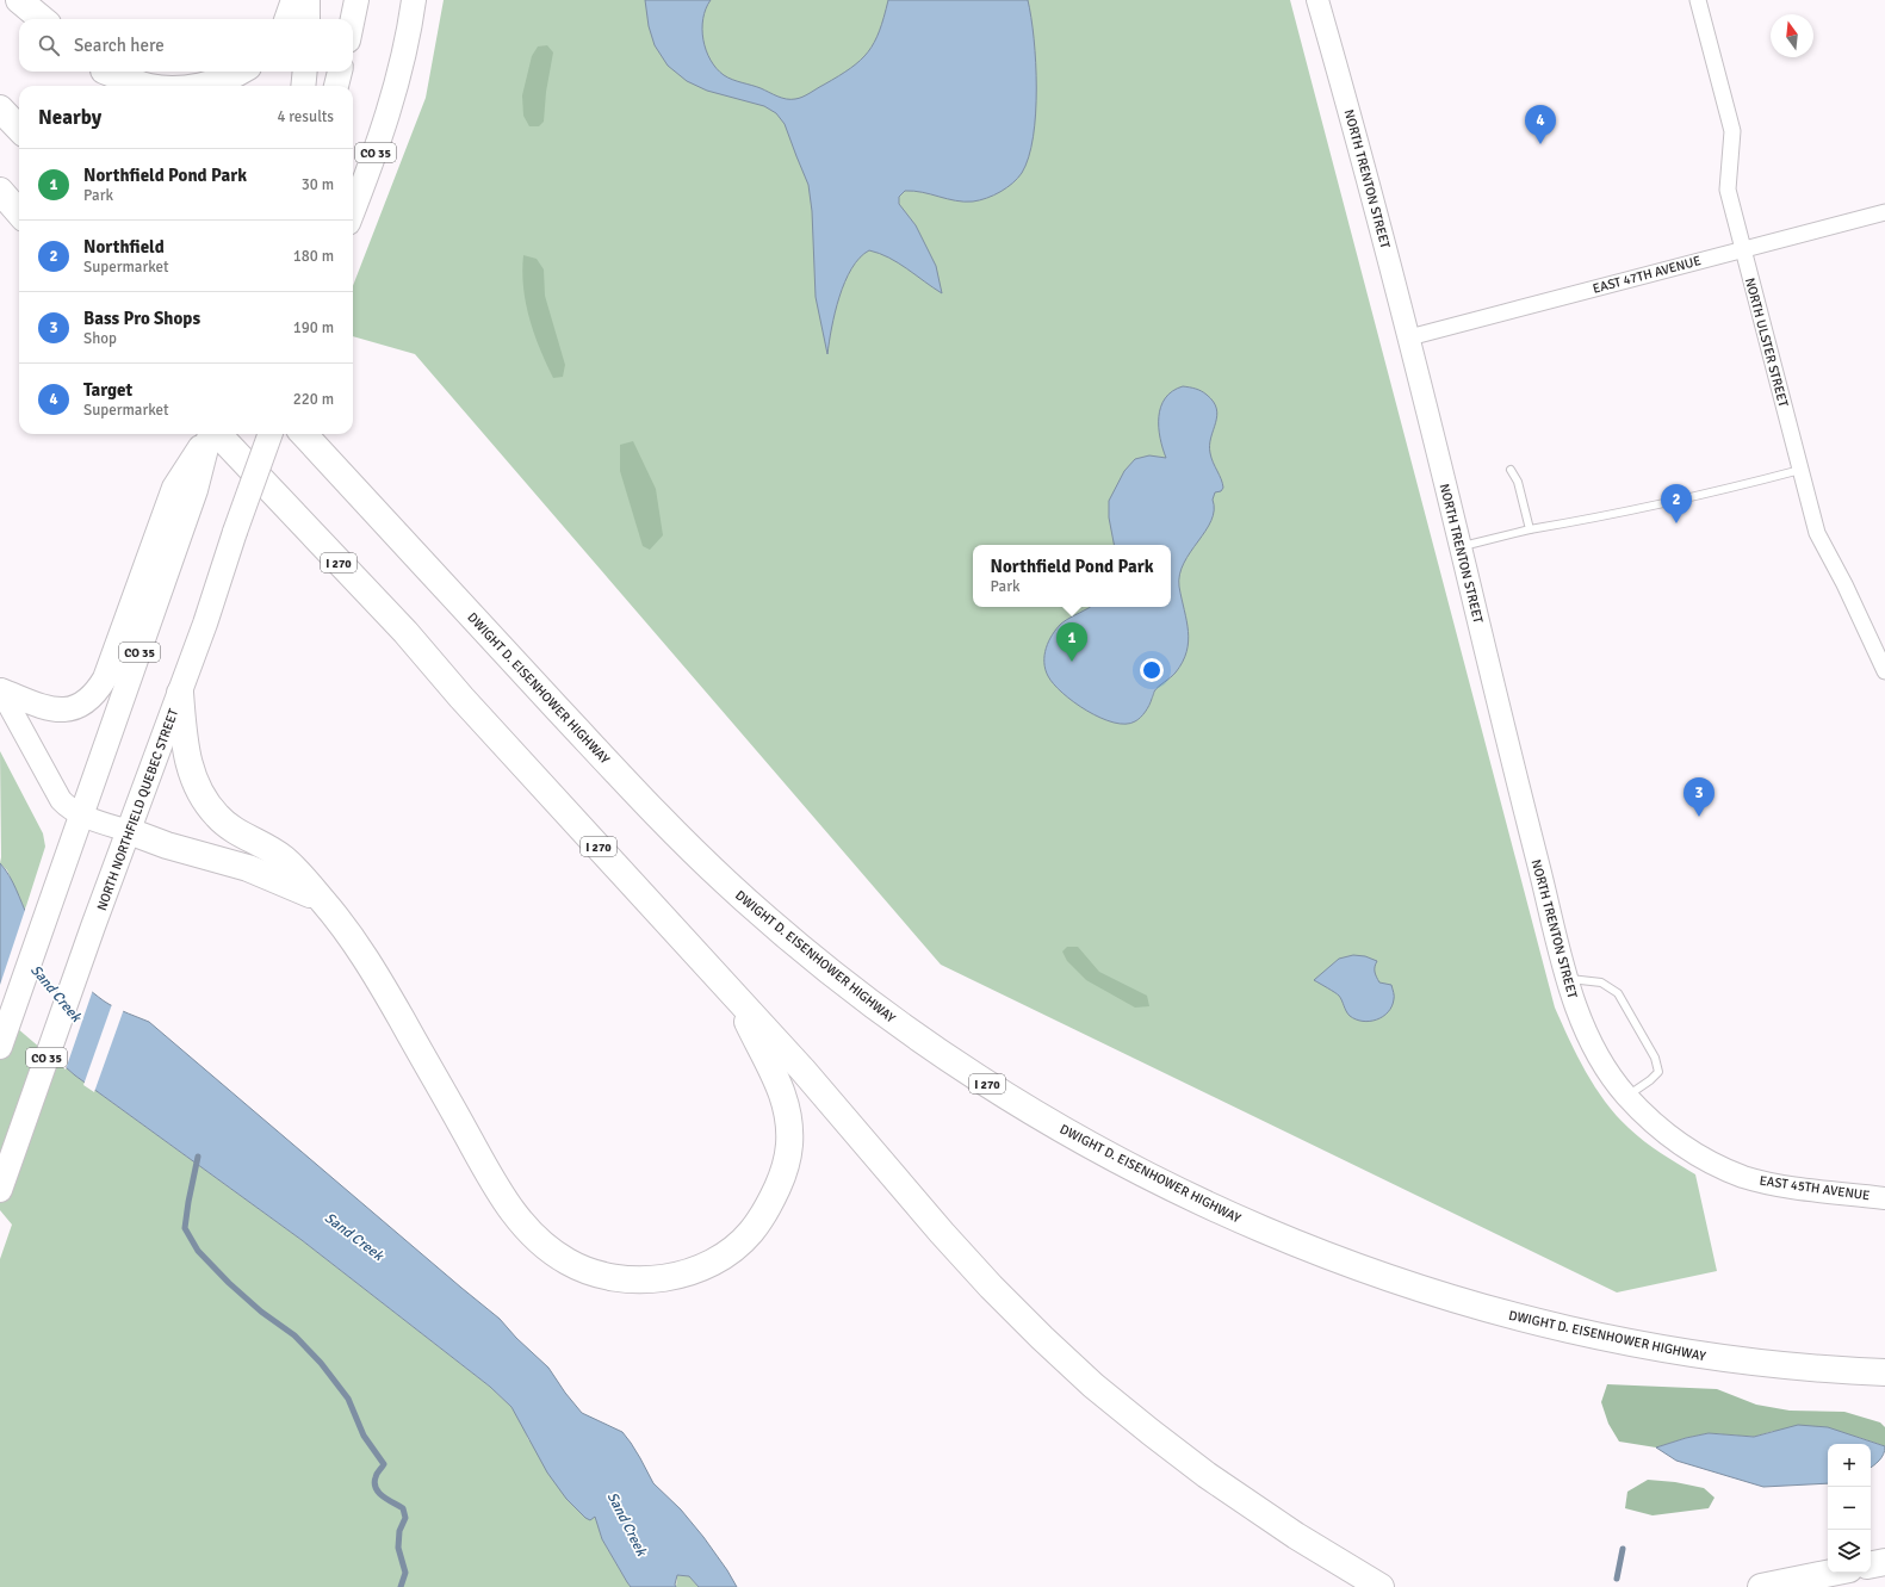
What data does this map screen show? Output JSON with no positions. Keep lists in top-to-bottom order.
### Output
{
  "streets": {
    "highway": ["I 270", "DWIGHT D. EISENHOWER HIGHWAY"],
    "main road": ["CO 35", "NORTH NORTHFIELD QUEBEC STREET"],
    "street": [
      "NORTH TRENTON STREET",
      "EAST 47TH AVENUE",
      "NORTH ULSTER STREET",
      "EAST 45TH AVENUE"
    ]
  },
  "crossings": [
    ["NORTH TRENTON STREET", "EAST 47TH AVENUE"],
    ["NORTH TRENTON STREET", "EAST 45TH AVENUE"],
    ["EAST 47TH AVENUE", "NORTH ULSTER STREET"]
  ],
  "water": ["Sand Creek"],
  "north": "top",
  "page": {
    "search": "Search here",
    "heading": ["Nearby", "4 results"],
    "pins": [
      "4",
      "2",
      "1",
      "3"
    ],
    "list": [
      {
        "mark": "1",
        "name": "Northfield Pond Park",
        "note": "Park",
        "value": "30 m"
      },
      {
        "mark": "2",
        "name": "Northfield",
        "note": "Supermarket",
        "value": "180 m"
      },
      {
        "mark": "3",
        "name": "Bass Pro Shops",
        "note": "Shop",
        "value": "190 m"
      },
      {
        "mark": "4",
        "name": "Target",
        "note": "Supermarket",
        "value": "220 m"
      }
    ],
    "popup": ["Northfield Pond Park", "Park"],
    "map_buttons": ["+", "−"]
  }
}
